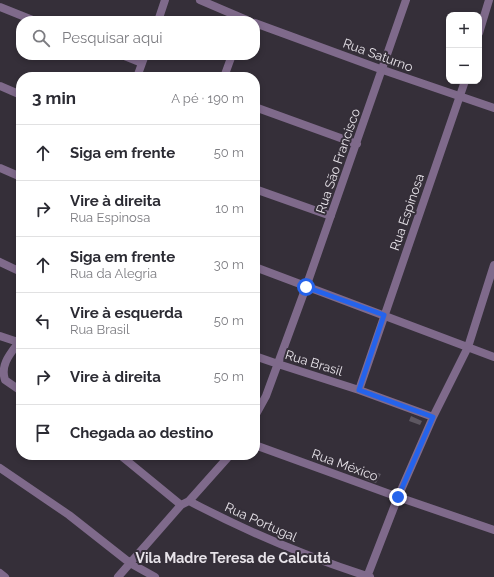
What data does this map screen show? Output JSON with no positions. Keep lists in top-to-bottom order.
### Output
{
  "streets": {
    "street": [
      "Rua Saturno",
      "Rua São Francisco",
      "Rua Espinosa",
      "Rua Brasil",
      "Rua México",
      "Rua Portugal"
    ]
  },
  "crossings": [
    ["Rua Saturno", "Rua São Francisco"],
    ["Rua Saturno", "Rua Espinosa"],
    ["Rua São Francisco", "Rua Brasil"],
    ["Rua Espinosa", "Rua Brasil"]
  ],
  "districts": ["Vila Madre Teresa de Calcutá"],
  "page": {
    "map_buttons": ["+", "−"],
    "search": "Pesquisar aqui",
    "heading": ["3 min", "A pé · 190 m"],
    "list": [
      ["Siga em frente", "50 m"],
      ["Vire à direita", "Rua Espinosa", "10 m"],
      ["Siga em frente", "Rua da Alegria", "30 m"],
      ["Vire à esquerda", "Rua Brasil", "50 m"],
      ["Vire à direita", "50 m"],
      "Chegada ao destino"
    ]
  }
}
